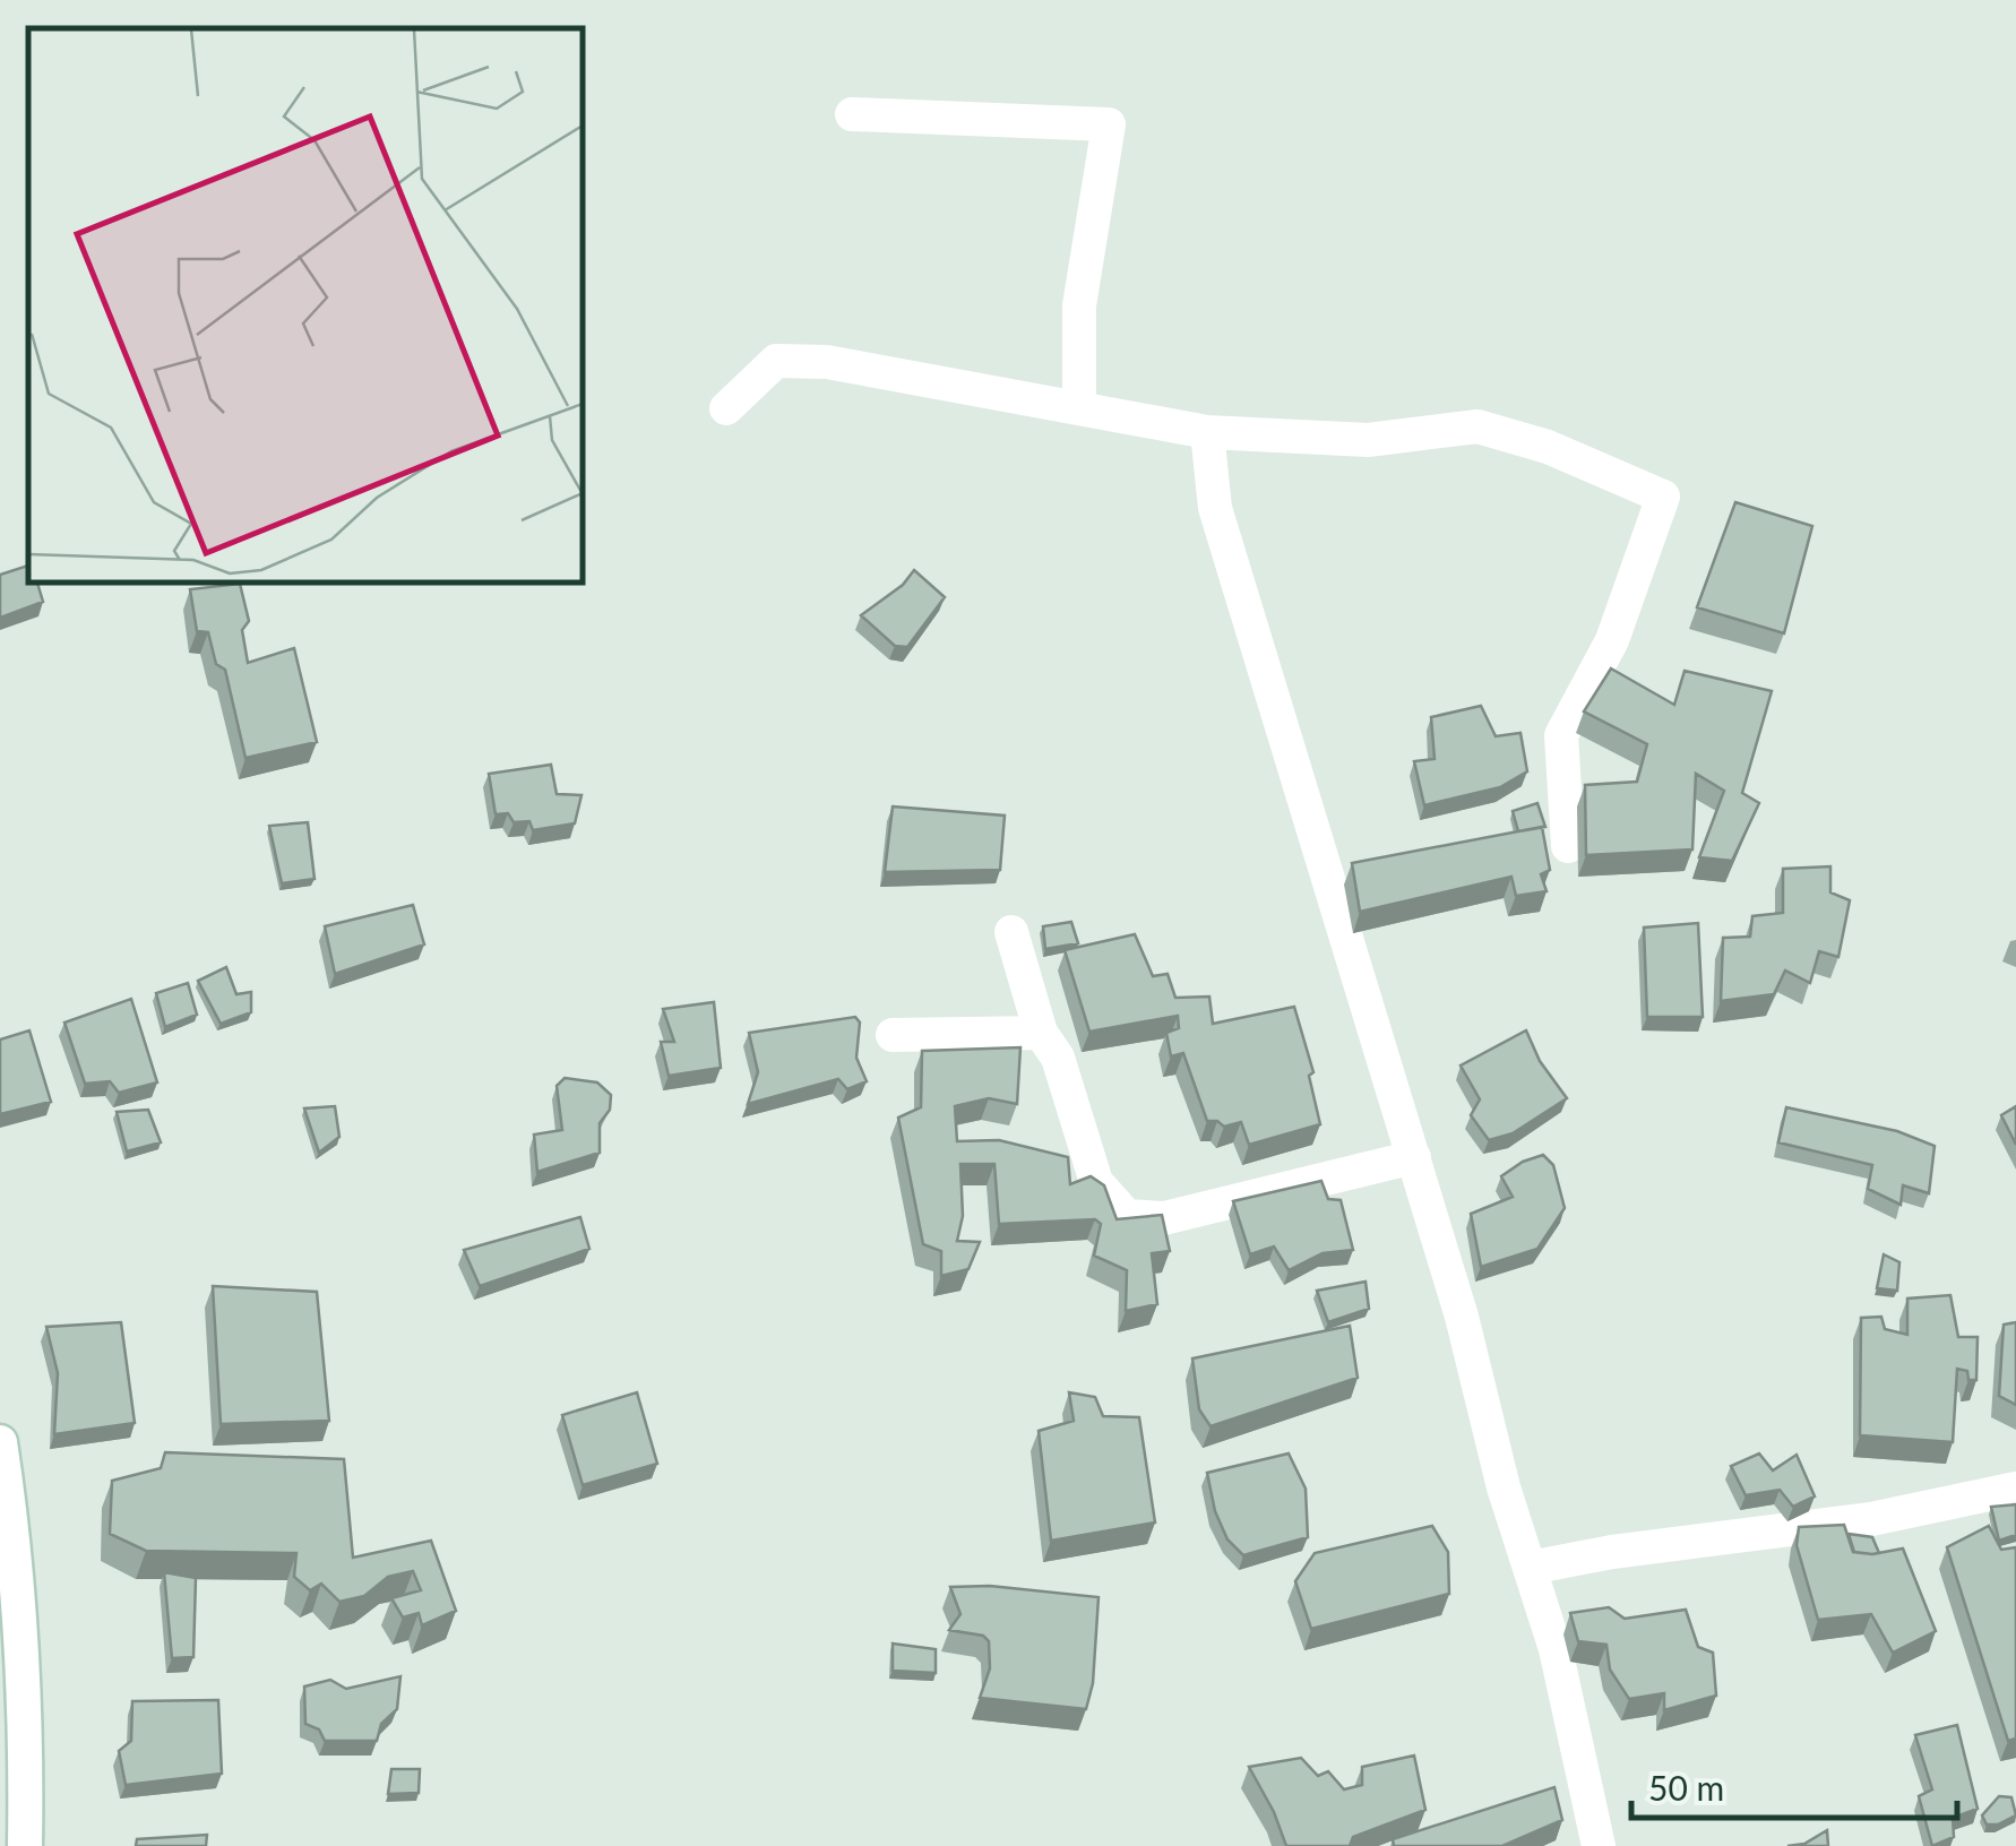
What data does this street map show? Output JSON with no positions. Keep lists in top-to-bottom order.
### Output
{
  "scale_bar": "50 m"
}
